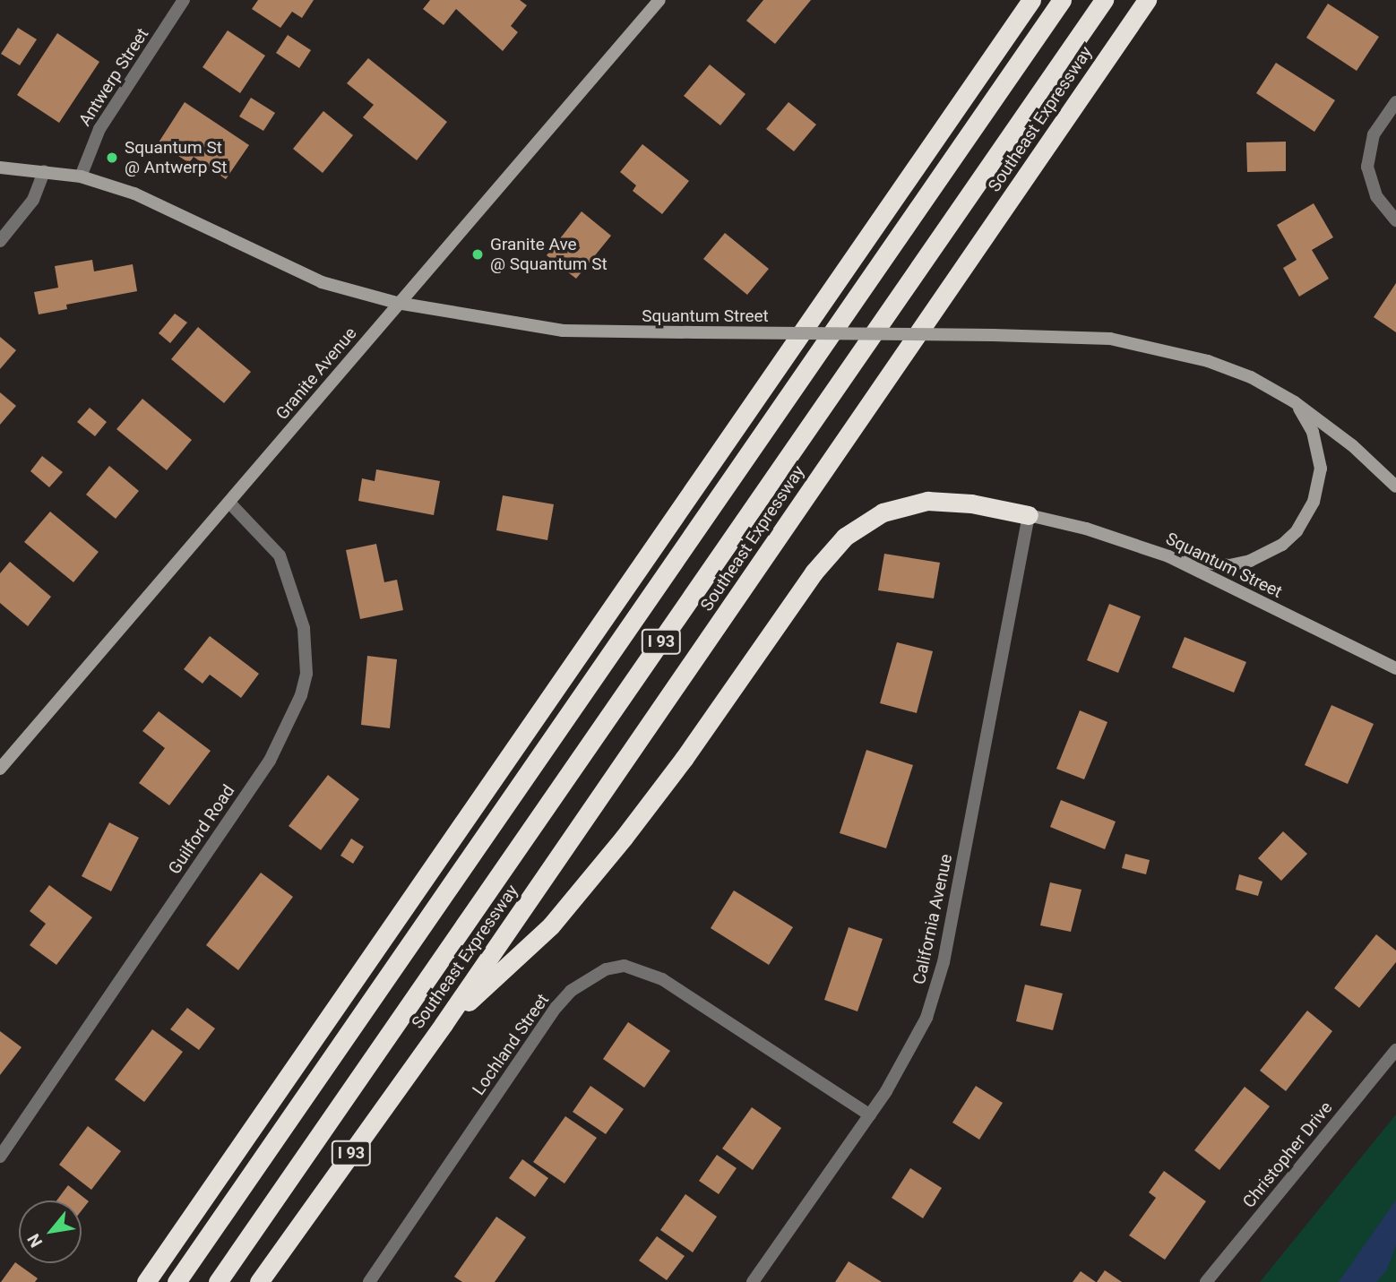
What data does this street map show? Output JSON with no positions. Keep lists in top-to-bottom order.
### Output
{
  "streets": {
    "highway": ["Southeast Expressway", "I 93"],
    "main road": ["Squantum Street", "Granite Avenue"],
    "street": [
      "Antwerp Street",
      "Guilford Road",
      "California Avenue",
      "Lochland Street",
      "Christopher Drive"
    ]
  },
  "crossings": [
    ["Antwerp Street", "Squantum Street"],
    ["Squantum Street", "Granite Avenue"],
    ["Squantum Street", "California Avenue"],
    ["Granite Avenue", "Guilford Road"],
    ["California Avenue", "Lochland Street"]
  ],
  "places": ["Squantum St @ Antwerp St", "Granite Ave @ Squantum St"],
  "north": "bottom left"
}
